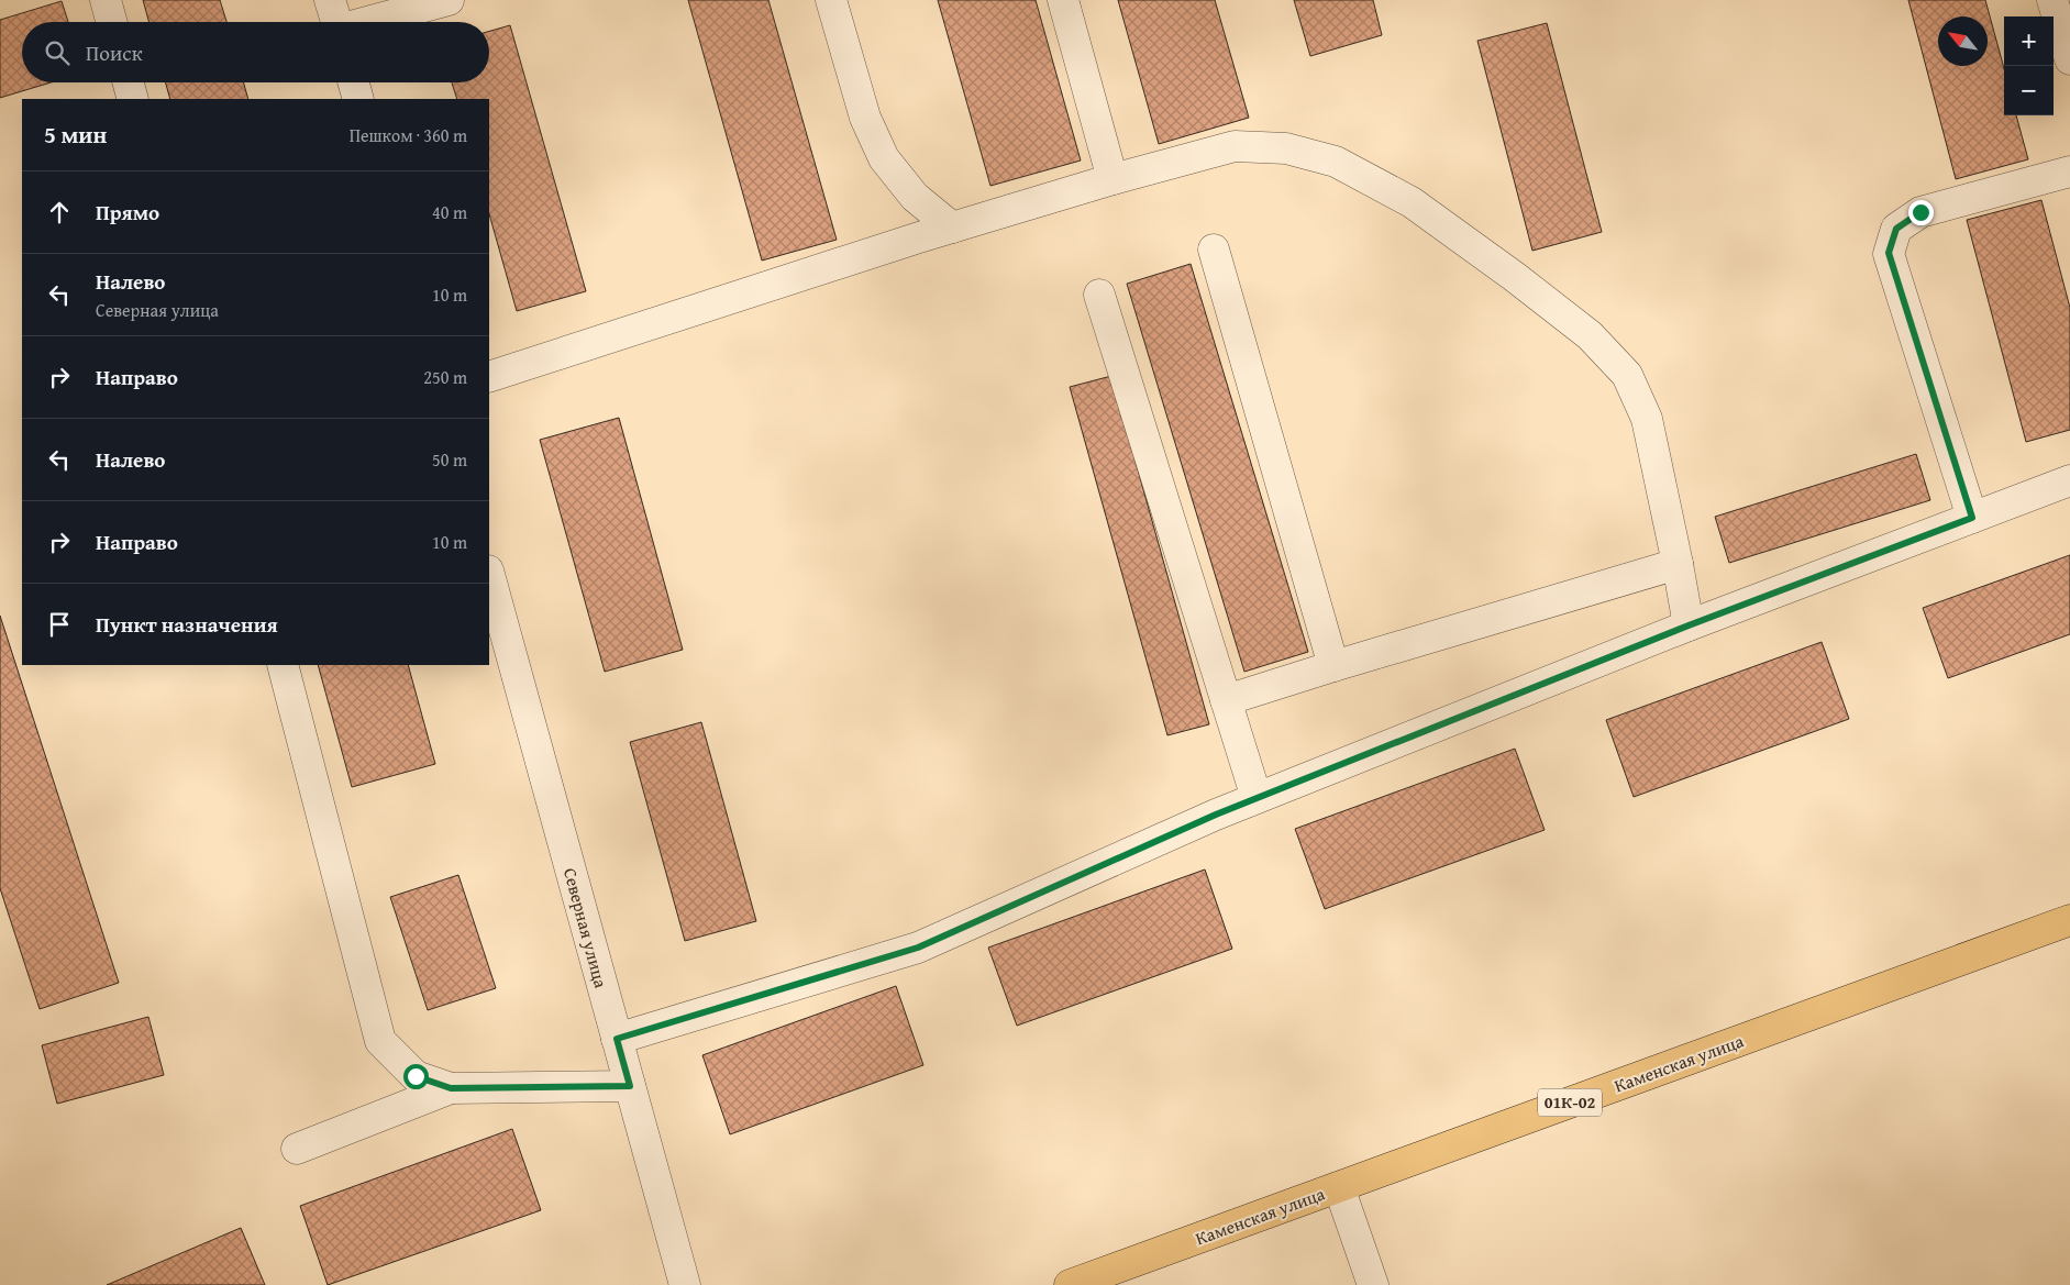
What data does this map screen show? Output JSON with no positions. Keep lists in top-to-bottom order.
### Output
{
  "streets": {
    "main road": ["Каменская улица", "01К-02"],
    "street": ["Северная улица"]
  },
  "north": "top left",
  "page": {
    "map_buttons": ["+", "−"],
    "search": "Поиск",
    "heading": ["5 мин", "Пешком · 360 m"],
    "list": [
      ["Прямо", "40 m"],
      ["Налево", "Северная улица", "10 m"],
      ["Направо", "250 m"],
      ["Налево", "50 m"],
      ["Направо", "10 m"],
      "Пункт назначения"
    ]
  }
}
